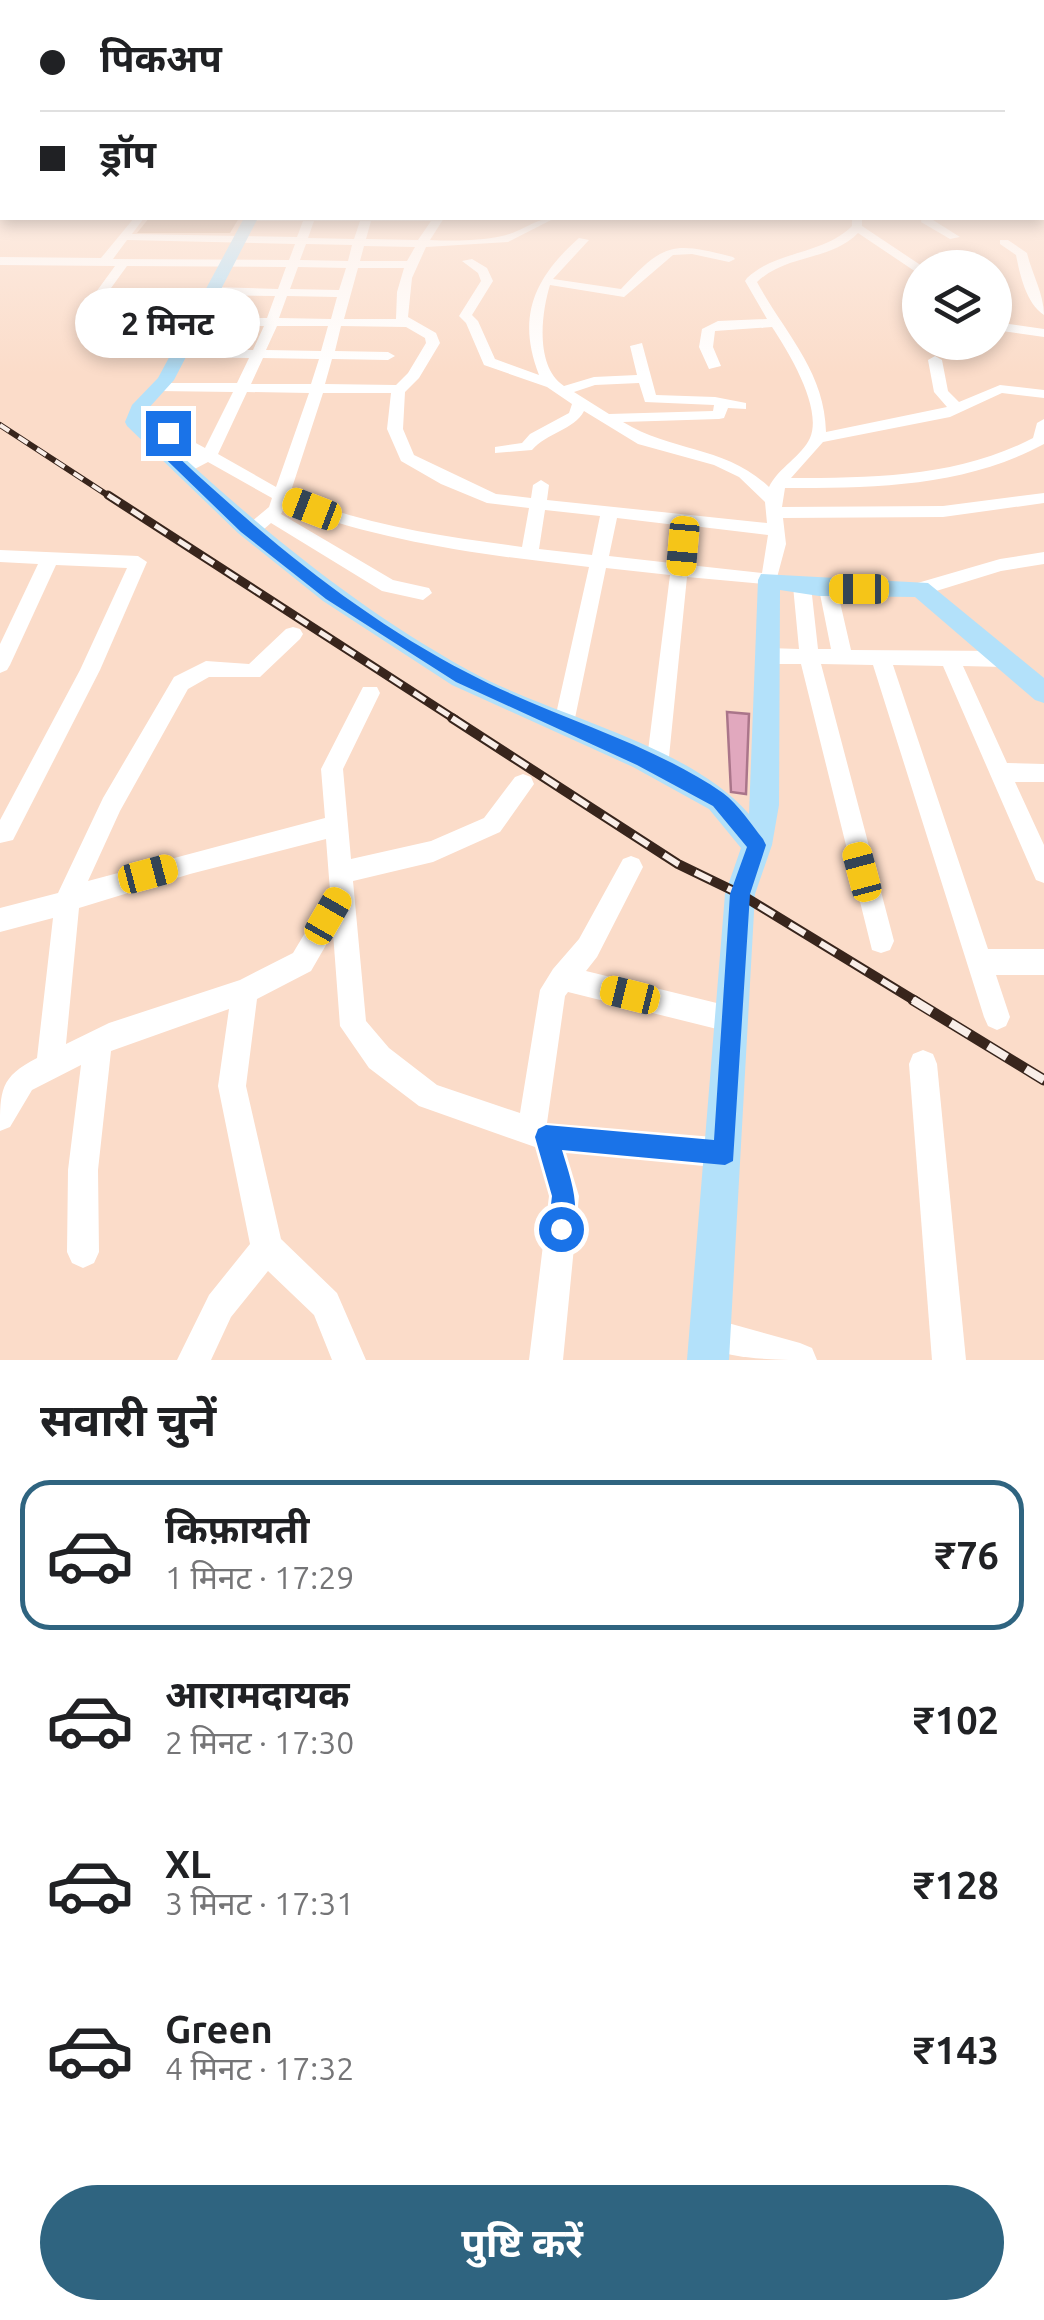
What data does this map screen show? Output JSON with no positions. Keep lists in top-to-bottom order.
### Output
{
  "page": {
    "banner": ["पिकअप", "ड्रॉप"],
    "bubble": "2 मिनट",
    "heading": "सवारी चुनें",
    "list": [
      {
        "name": "किफ़ायती",
        "note": "1 मिनट · 17:29",
        "value": "₹76"
      },
      {
        "name": "आरामदायक",
        "note": "2 मिनट · 17:30",
        "value": "₹102"
      },
      {
        "name": "XL",
        "note": "3 मिनट · 17:31",
        "value": "₹128"
      },
      {
        "name": "Green",
        "note": "4 मिनट · 17:32",
        "value": "₹143"
      }
    ],
    "buttons": "पुष्टि करें"
  }
}
